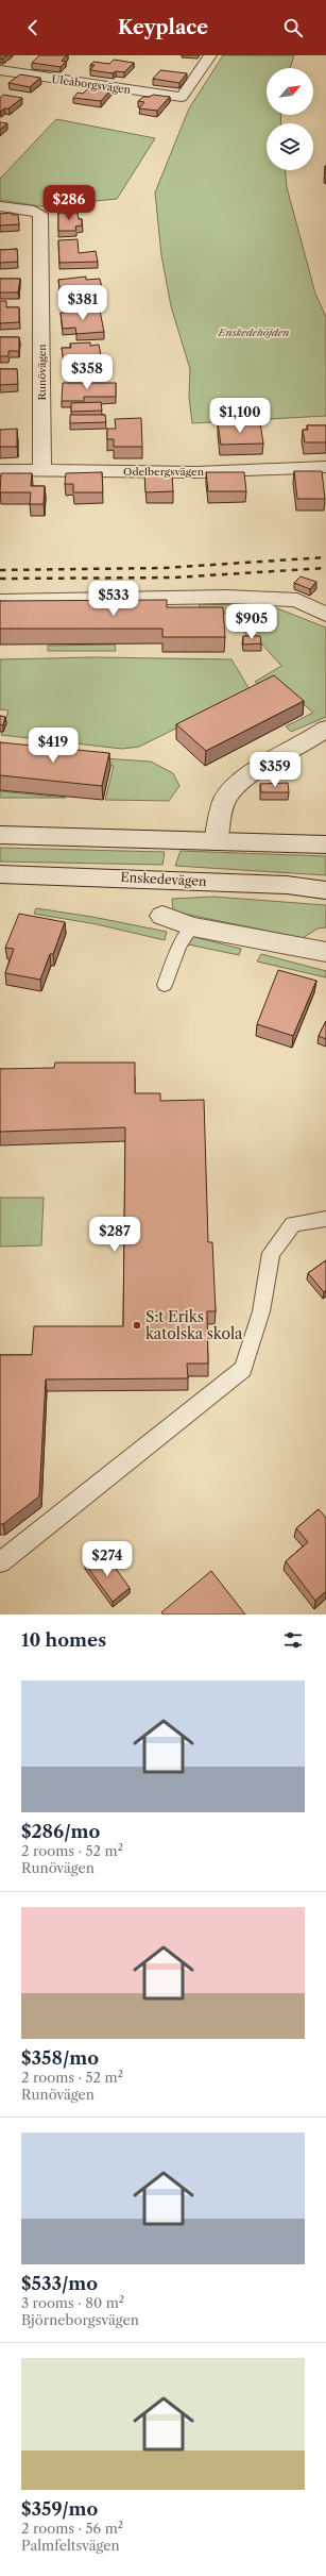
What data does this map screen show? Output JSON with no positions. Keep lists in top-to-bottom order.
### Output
{
  "streets": {
    "street": [
      "Uleåborgsvägen",
      "Runövägen",
      "Odelbergsvägen",
      "Enskedevägen"
    ]
  },
  "crossings": [
    ["Runövägen", "Odelbergsvägen"]
  ],
  "parks": ["Enskedehöjden"],
  "places": ["S:t Eriks katolska skola"],
  "north": "top right",
  "page": {
    "header": "Keyplace",
    "price": [
      "$286",
      "$381",
      "$358",
      "$1,100",
      "$533",
      "$905",
      "$419",
      "$359",
      "$287",
      "$274"
    ],
    "heading": "10 homes",
    "list": [
      {
        "name": "$286/mo",
        "note": "2 rooms · 52 m² · Runövägen"
      },
      {
        "name": "$358/mo",
        "note": "2 rooms · 52 m² · Runövägen"
      },
      {
        "name": "$533/mo",
        "note": "3 rooms · 80 m² · Björneborgsvägen"
      },
      {
        "name": "$359/mo",
        "note": "2 rooms · 56 m² · Palmfeltsvägen"
      }
    ]
  }
}
